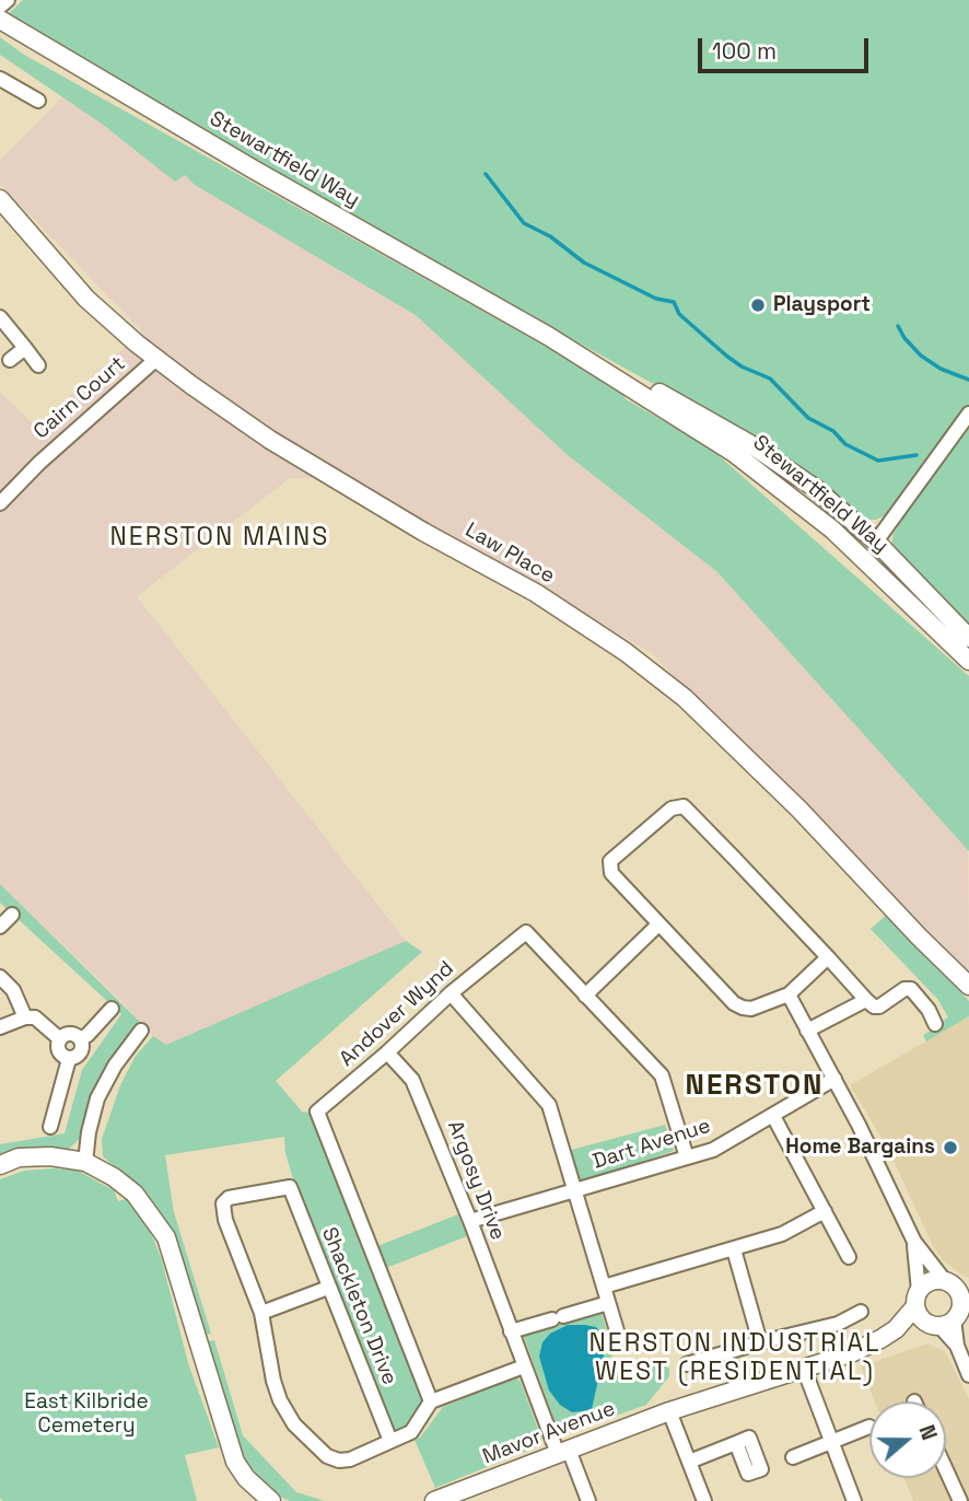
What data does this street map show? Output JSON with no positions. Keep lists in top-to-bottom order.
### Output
{
  "streets": {
    "street": [
      "Stewartfield Way",
      "Cairn Court",
      "Law Place",
      "Andover Wynd",
      "Dart Avenue",
      "Argosy Drive",
      "Shackleton Drive",
      "Mavor Avenue"
    ]
  },
  "crossings": [
    ["Cairn Court", "Law Place"],
    ["Andover Wynd", "Dart Avenue"],
    ["Andover Wynd", "Argosy Drive"],
    ["Dart Avenue", "Argosy Drive"],
    ["Argosy Drive", "Mavor Avenue"]
  ],
  "districts": ["NERSTON MAINS", "NERSTON", "NERSTON INDUSTRIAL WEST (RESIDENTIAL)"],
  "parks": ["East Kilbride Cemetery"],
  "places": ["Playsport", "Home Bargains"],
  "scale_bar": "100 m",
  "north": "right"
}
